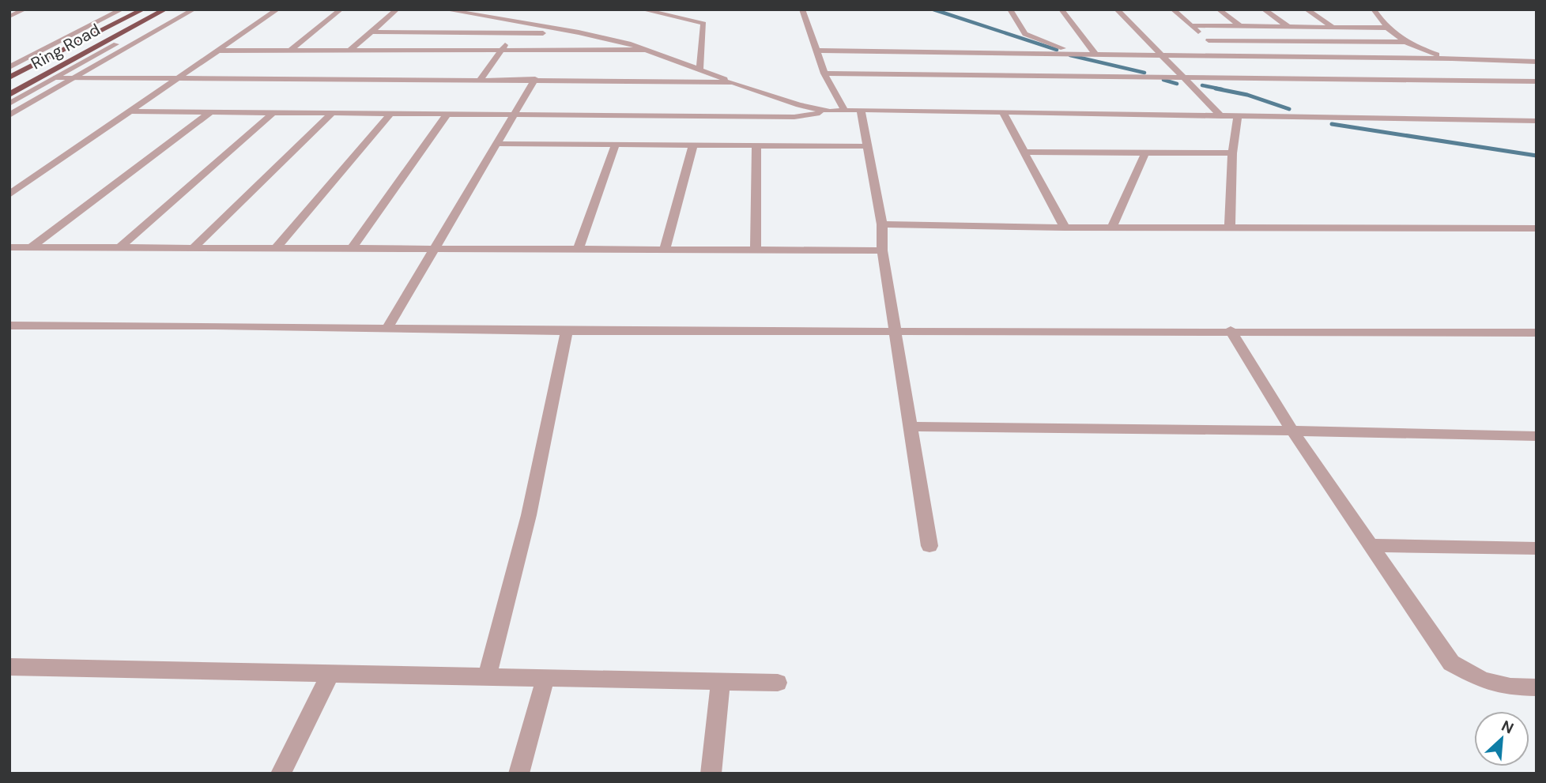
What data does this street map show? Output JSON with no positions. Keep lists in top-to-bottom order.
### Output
{
  "streets": {
    "highway": ["Ring Road"]
  },
  "north": "top right"
}
